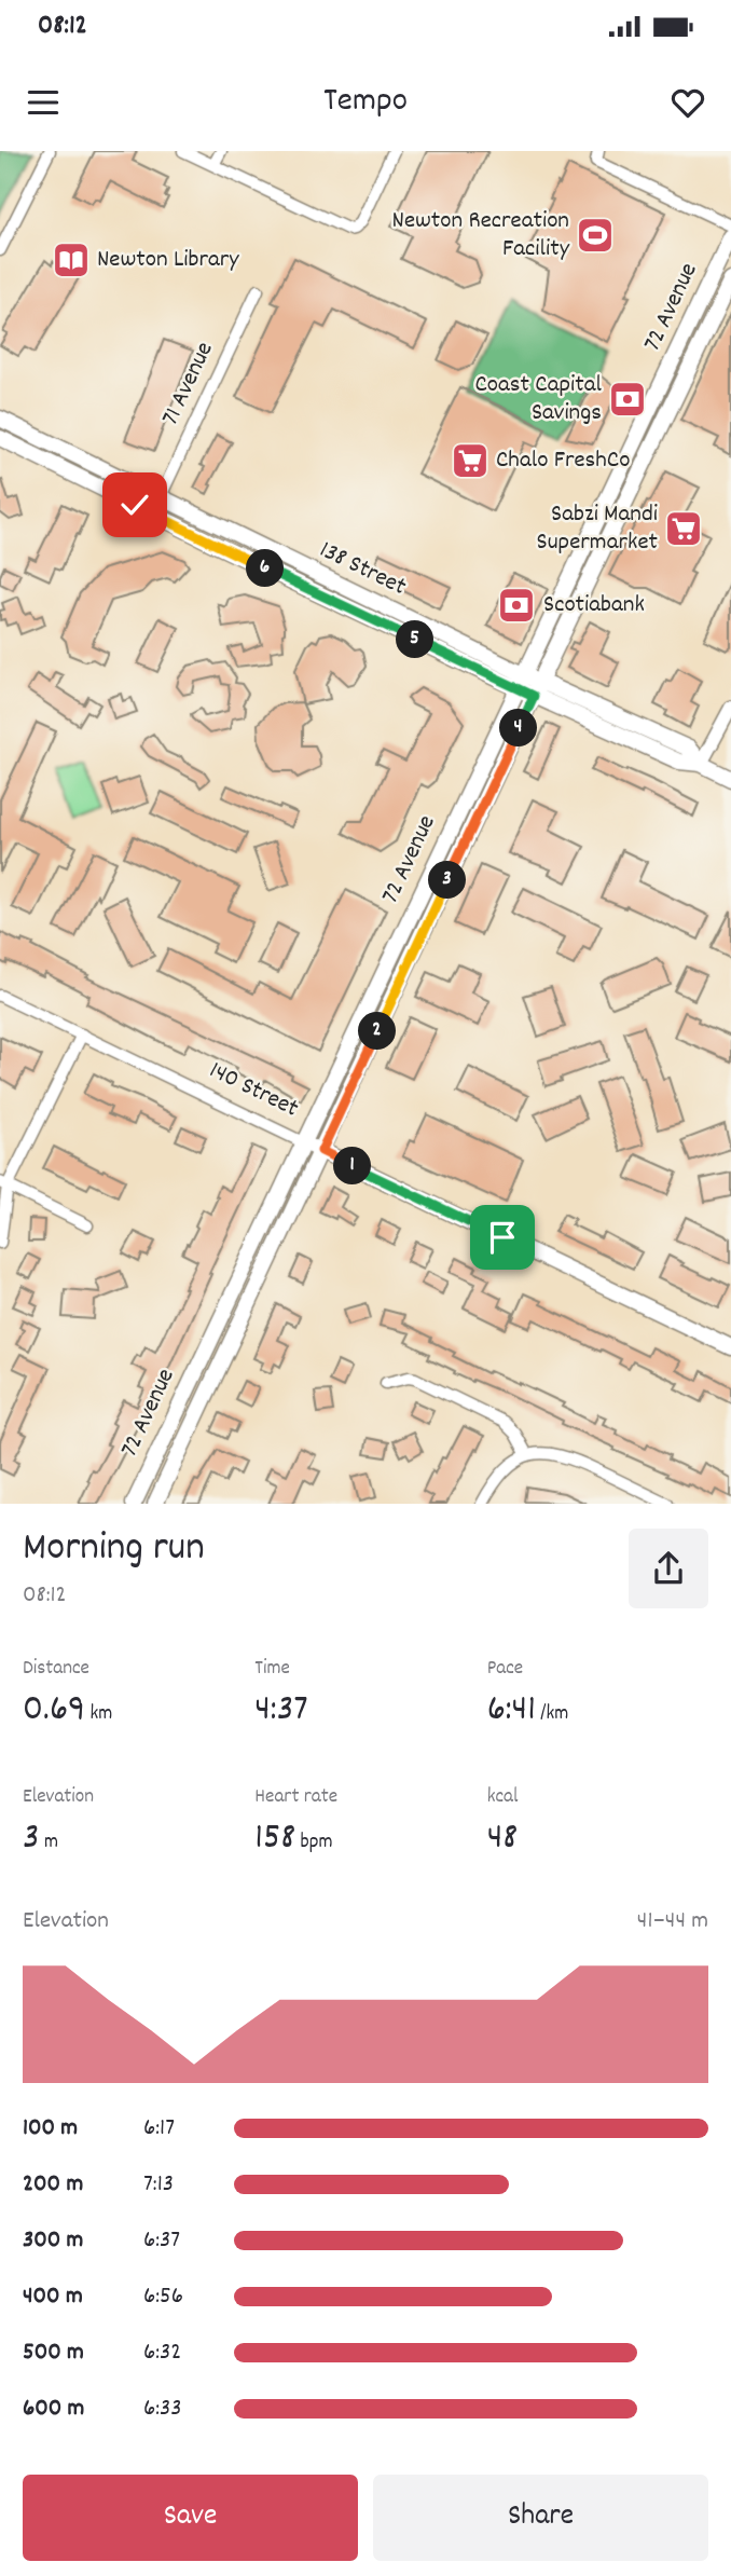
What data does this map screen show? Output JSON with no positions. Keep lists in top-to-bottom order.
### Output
{
  "streets": {
    "main road": ["72 Avenue", "138 Street", "140 Street"],
    "street": ["71 Avenue"]
  },
  "crossings": [
    ["72 Avenue", "138 Street"],
    ["72 Avenue", "140 Street"],
    ["71 Avenue", "138 Street"]
  ],
  "places": {
    "sports": ["Newton Recreation Facility"],
    "library": ["Newton Library"],
    "bank": ["Coast Capital Savings", "Scotiabank"],
    "supermarket": ["Chalo FreshCo", "Sabzi Mandi Supermarket"]
  },
  "page": {
    "status": "08:12",
    "header": "Tempo",
    "pins": [
      "6",
      "5",
      "4",
      "3",
      "2",
      "1"
    ],
    "heading": ["Morning run", "08:12"],
    "stats": [
      ["Distance", "0.69 km"],
      ["Time", "4:37"],
      ["Pace", "6:41 /km"],
      ["Elevation", "3 m"],
      ["Heart rate", "158 bpm"],
      ["kcal", "48"]
    ],
    "chart": ["Elevation", "41–44 m"],
    "list": [
      {
        "name": "100 m",
        "note": "6:17"
      },
      {
        "name": "200 m",
        "note": "7:13"
      },
      {
        "name": "300 m",
        "note": "6:37"
      },
      {
        "name": "400 m",
        "note": "6:56"
      },
      {
        "name": "500 m",
        "note": "6:32"
      },
      {
        "name": "600 m",
        "note": "6:33"
      }
    ],
    "buttons": ["Save", "Share"]
  }
}
